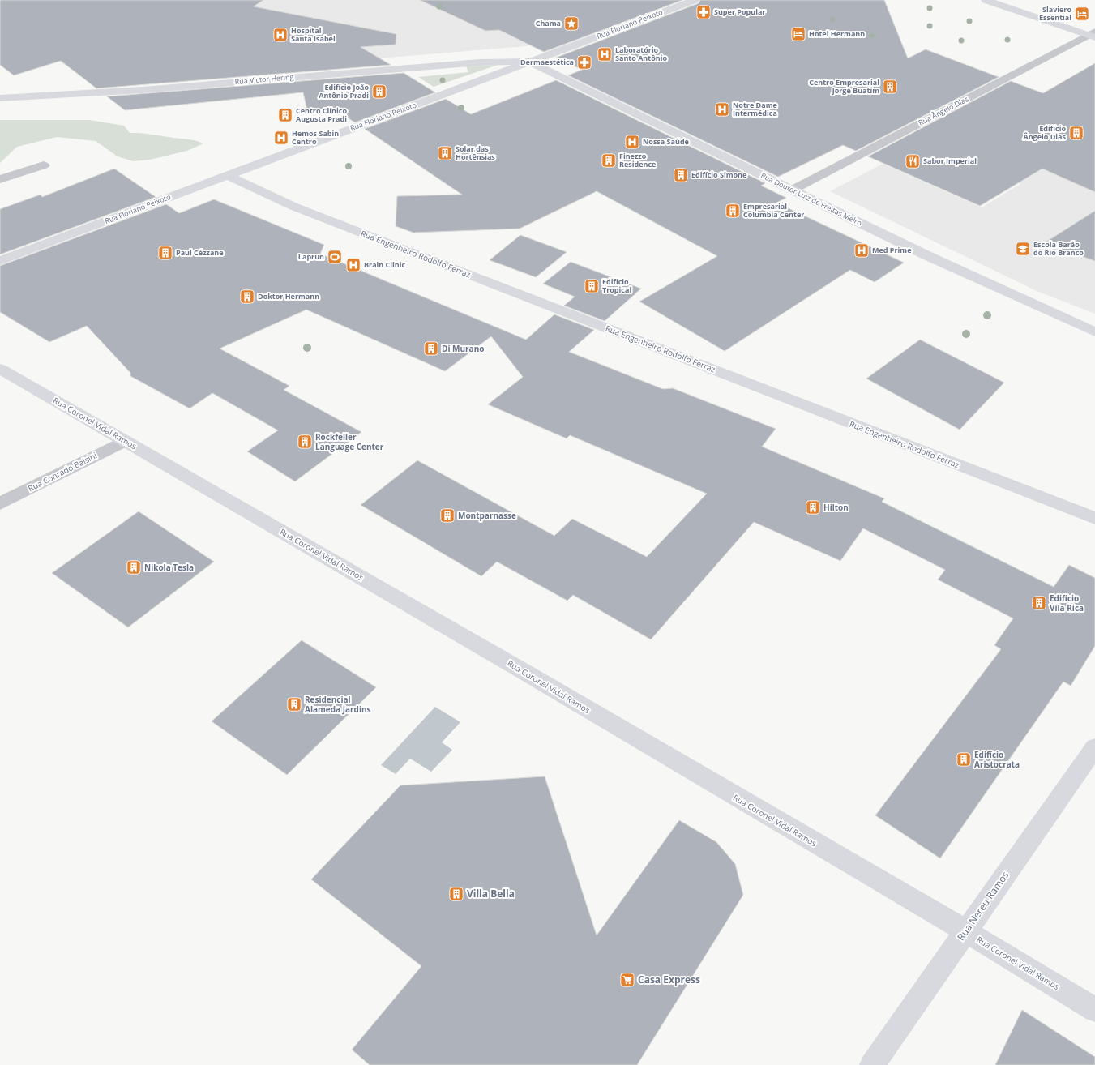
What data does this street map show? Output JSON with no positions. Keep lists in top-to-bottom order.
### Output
{
  "streets": {
    "street": [
      "Rua Floriano Peixoto",
      "Rua Victor Hering",
      "Rua Ângelo Dias",
      "Rua Doutor Luiz de Freitas Melro",
      "Rua Engenheiro Rodolfo Ferraz",
      "Rua Coronel Vidal Ramos",
      "Rua Conrado Balsini",
      "Rua Nereu Ramos"
    ]
  },
  "crossings": [
    ["Rua Floriano Peixoto", "Rua Victor Hering"],
    ["Rua Floriano Peixoto", "Rua Doutor Luiz de Freitas Melro"],
    ["Rua Floriano Peixoto", "Rua Engenheiro Rodolfo Ferraz"],
    ["Rua Victor Hering", "Rua Doutor Luiz de Freitas Melro"],
    ["Rua Ângelo Dias", "Rua Doutor Luiz de Freitas Melro"],
    ["Rua Coronel Vidal Ramos", "Rua Conrado Balsini"],
    ["Rua Coronel Vidal Ramos", "Rua Nereu Ramos"]
  ],
  "places": {
    "pharmacy": ["Super Popular", "Dermaestética"],
    "hotel": ["Slaviero Essential", "Hotel Hermann"],
    "place": ["Chama"],
    "hospital": [
      "Hospital Santa Isabel",
      "Laboratório Santo Antônio",
      "Notre Dame Intermédica",
      "Hemos Sabin Centro",
      "Nossa Saúde",
      "Med Prime",
      "Brain Clinic"
    ],
    "building": [
      "Centro Empresarial Jorge Buatim",
      "Edifício João Antônio Pradi",
      "Centro Clínico Augusta Pradi",
      "Edifício Ângelo Dias",
      "Solar das Hortênsias",
      "Finezzo Residence",
      "Edifício Simone",
      "Empresarial Columbia Center",
      "Paul Cézzane",
      "Edifício Tropical",
      "Doktor Hermann",
      "Di Murano",
      "Rockfeller Language Center",
      "Hilton",
      "Montparnasse",
      "Nikola Tesla",
      "Edifício Vila Rica",
      "Residencial Alameda Jardins",
      "Edifício Aristocrata",
      "Villa Bella"
    ],
    "restaurant": ["Sabor Imperial"],
    "school or university": ["Escola Barão do Rio Branco"],
    "sports": ["Laprun"],
    "supermarket": ["Casa Express"]
  }
}
